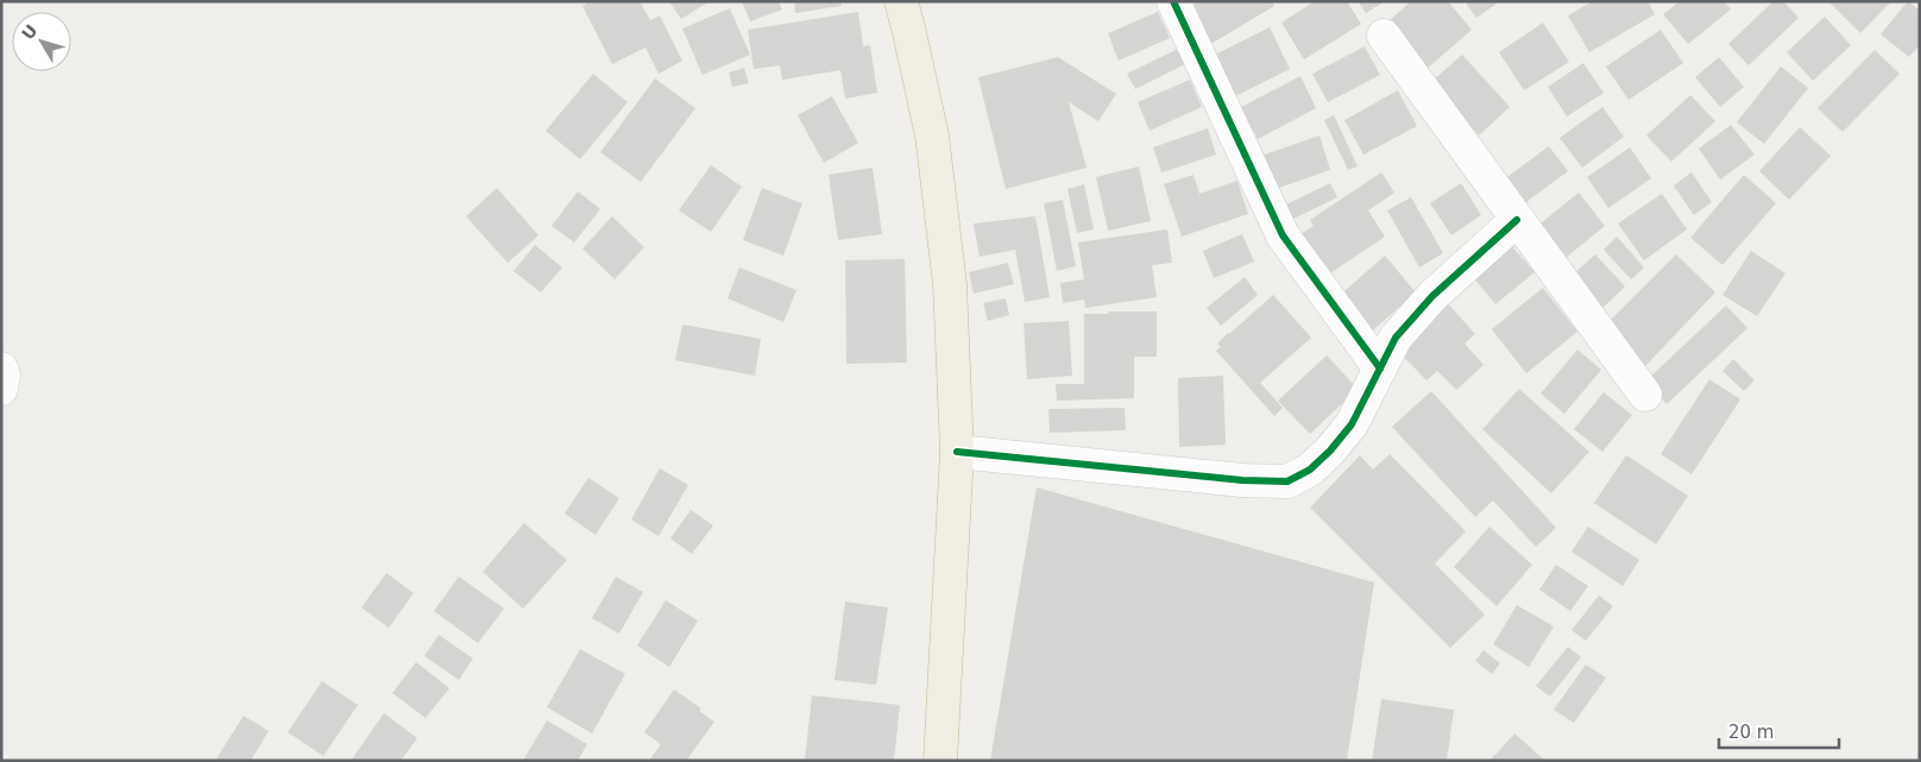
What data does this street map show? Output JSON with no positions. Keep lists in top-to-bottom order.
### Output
{
  "scale_bar": "20 m",
  "north": "top left"
}
